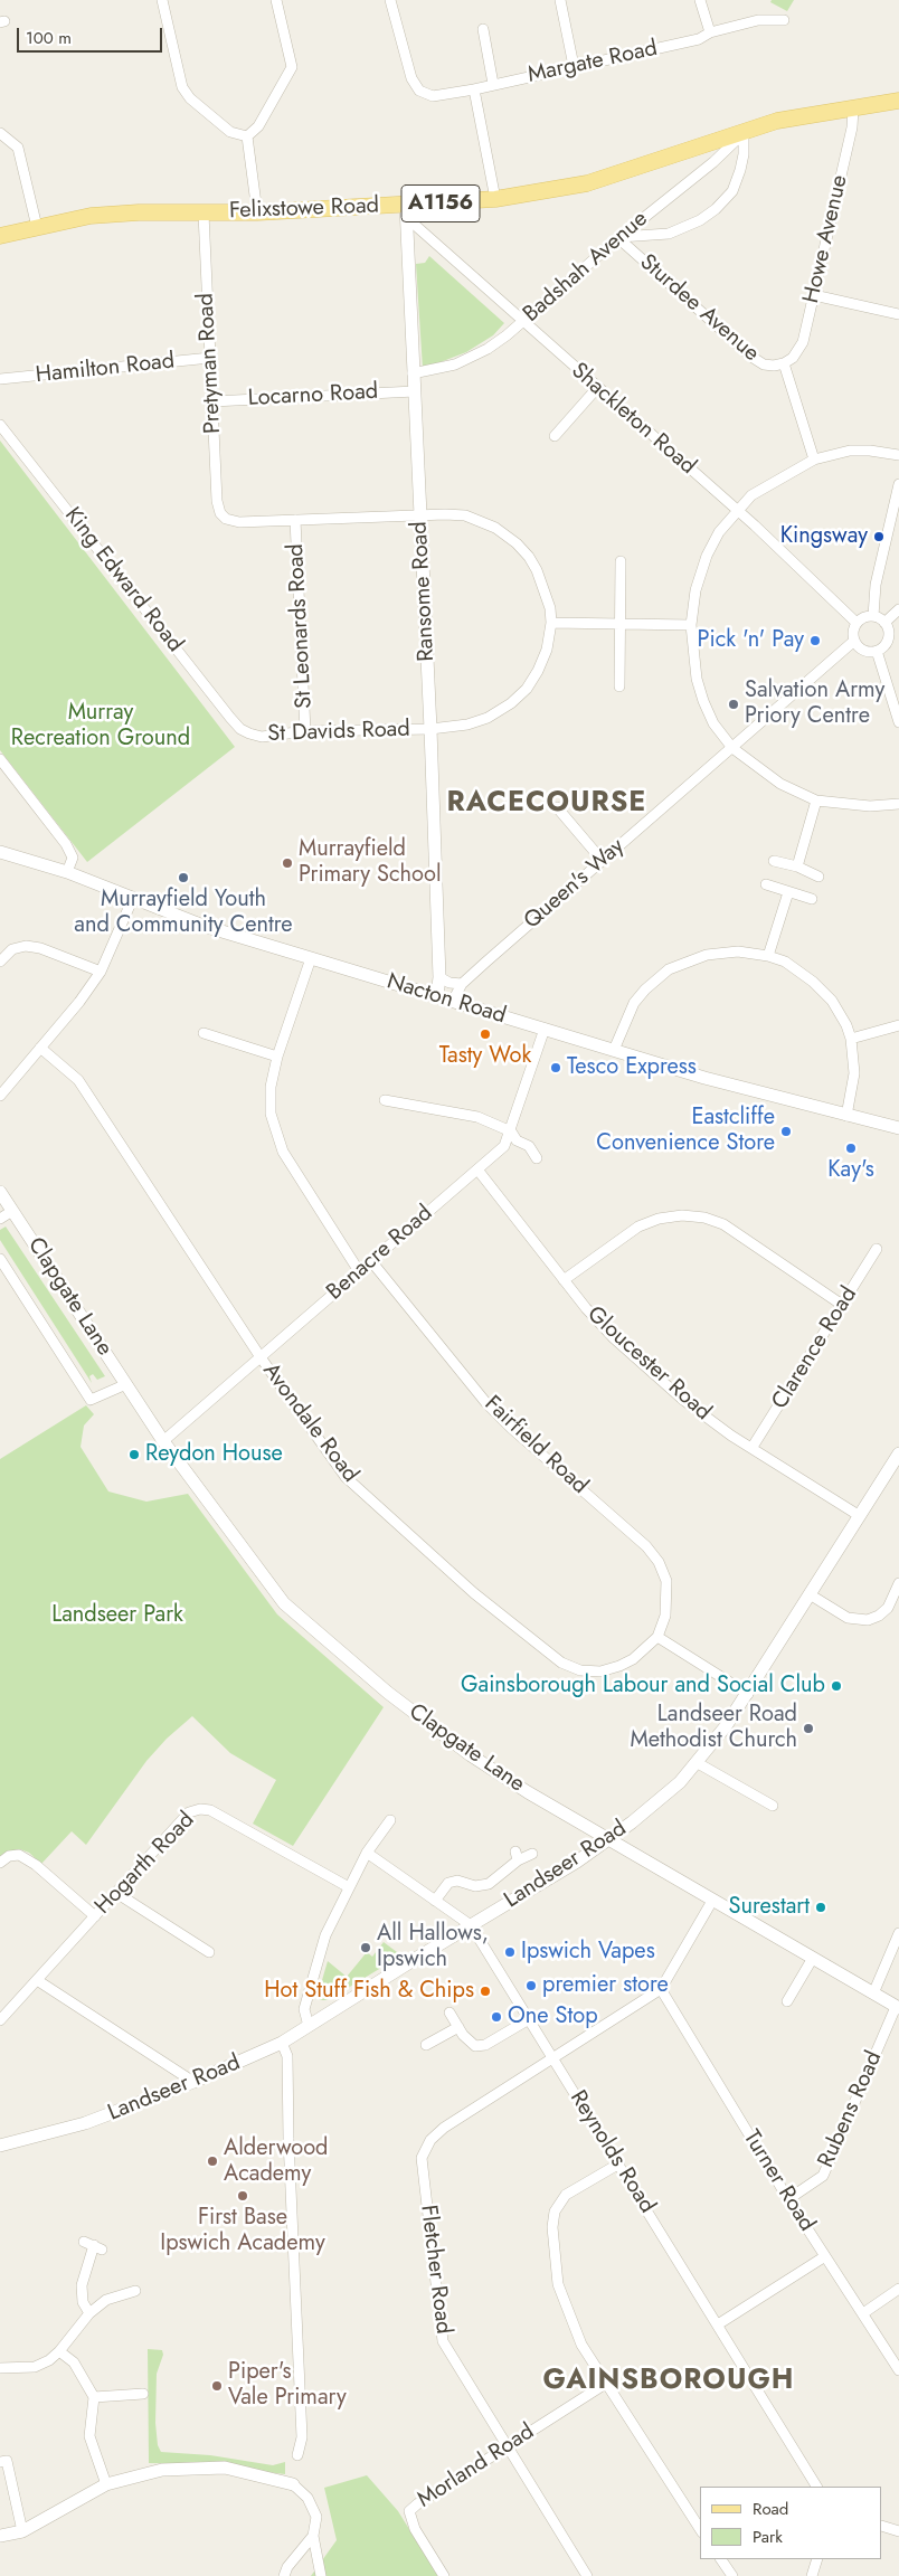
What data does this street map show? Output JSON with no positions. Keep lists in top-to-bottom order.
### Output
{
  "streets": {
    "main road": ["A1156", "Felixstowe Road"],
    "street": [
      "Margate Road",
      "Howe Avenue",
      "Badshah Avenue",
      "Sturdee Avenue",
      "Pretyman Road",
      "Hamilton Road",
      "Locarno Road",
      "Shackleton Road",
      "King Edward Road",
      "Ransome Road",
      "St Leonards Road",
      "St Davids Road",
      "Queen's Way",
      "Nacton Road",
      "Benacre Road",
      "Clapgate Lane",
      "Clarence Road",
      "Gloucester Road",
      "Avondale Road",
      "Fairfield Road",
      "Hogarth Road",
      "Landseer Road",
      "Rubens Road",
      "Reynolds Road",
      "Turner Road",
      "Fletcher Road",
      "Morland Road"
    ]
  },
  "crossings": [
    ["Felixstowe Road", "Howe Avenue"],
    ["Felixstowe Road", "Badshah Avenue"],
    ["Felixstowe Road", "Pretyman Road"],
    ["Felixstowe Road", "Shackleton Road"],
    ["Felixstowe Road", "Ransome Road"],
    ["Howe Avenue", "Sturdee Avenue"],
    ["Badshah Avenue", "Sturdee Avenue"],
    ["Badshah Avenue", "Shackleton Road"],
    ["Badshah Avenue", "Ransome Road"],
    ["Pretyman Road", "Hamilton Road"],
    ["Pretyman Road", "Locarno Road"],
    ["Pretyman Road", "St Leonards Road"],
    ["Locarno Road", "Ransome Road"],
    ["Shackleton Road", "Ransome Road"],
    ["Shackleton Road", "Queen's Way"],
    ["King Edward Road", "St Davids Road"],
    ["Ransome Road", "St Davids Road"],
    ["Ransome Road", "Nacton Road"],
    ["St Leonards Road", "St Davids Road"],
    ["Queen's Way", "Nacton Road"],
    ["Nacton Road", "Benacre Road"],
    ["Benacre Road", "Clapgate Lane"],
    ["Benacre Road", "Gloucester Road"],
    ["Benacre Road", "Avondale Road"],
    ["Benacre Road", "Fairfield Road"],
    ["Clapgate Lane", "Landseer Road"],
    ["Clapgate Lane", "Rubens Road"],
    ["Clarence Road", "Gloucester Road"],
    ["Gloucester Road", "Landseer Road"],
    ["Avondale Road", "Fairfield Road"],
    ["Landseer Road", "Reynolds Road"],
    ["Rubens Road", "Turner Road"],
    ["Reynolds Road", "Fletcher Road"],
    ["Turner Road", "Fletcher Road"],
    ["Fletcher Road", "Morland Road"]
  ],
  "districts": ["RACECOURSE", "GAINSBOROUGH"],
  "parks": ["Murray Recreation Ground", "Landseer Park"],
  "places": [
    "Kingsway",
    "Pick 'n' Pay",
    "Salvation Army Priory Centre",
    "Murrayfield Primary School",
    "Murrayfield Youth and Community Centre",
    "Tasty Wok",
    "Tesco Express",
    "Eastcliffe Convenience Store",
    "Kay's",
    "Reydon House",
    "Gainsborough Labour and Social Club",
    "Landseer Road Methodist Church",
    "Surestart",
    "All Hallows, Ipswich",
    "Ipswich Vapes",
    "premier store",
    "Hot Stuff Fish & Chips",
    "One Stop",
    "Alderwood Academy",
    "First Base Ipswich Academy",
    "Piper's Vale Primary"
  ],
  "legend": ["Road", "Park"],
  "scale_bar": "100 m"
}
